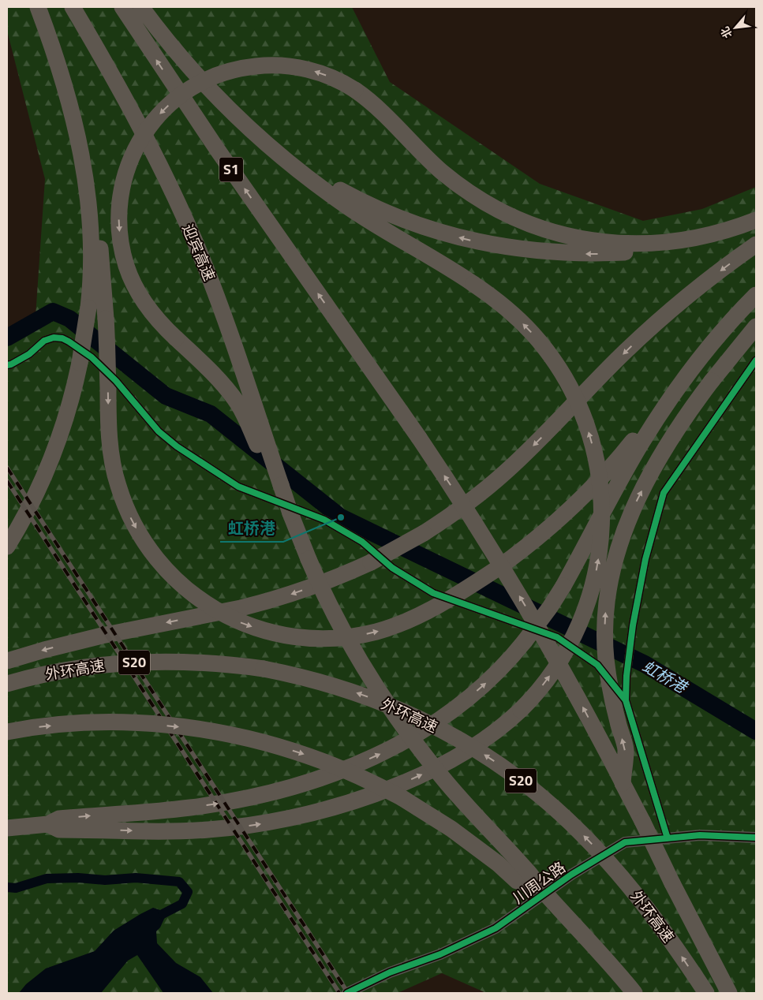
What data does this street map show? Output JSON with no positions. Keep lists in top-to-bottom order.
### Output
{
  "streets": {
    "highway": [
      "S1",
      "迎宾高速",
      "S20",
      "外环高速"
    ],
    "street": ["川周公路"]
  },
  "water": ["虹桥港"],
  "places": ["虹桥港"],
  "north": "bottom left"
}
